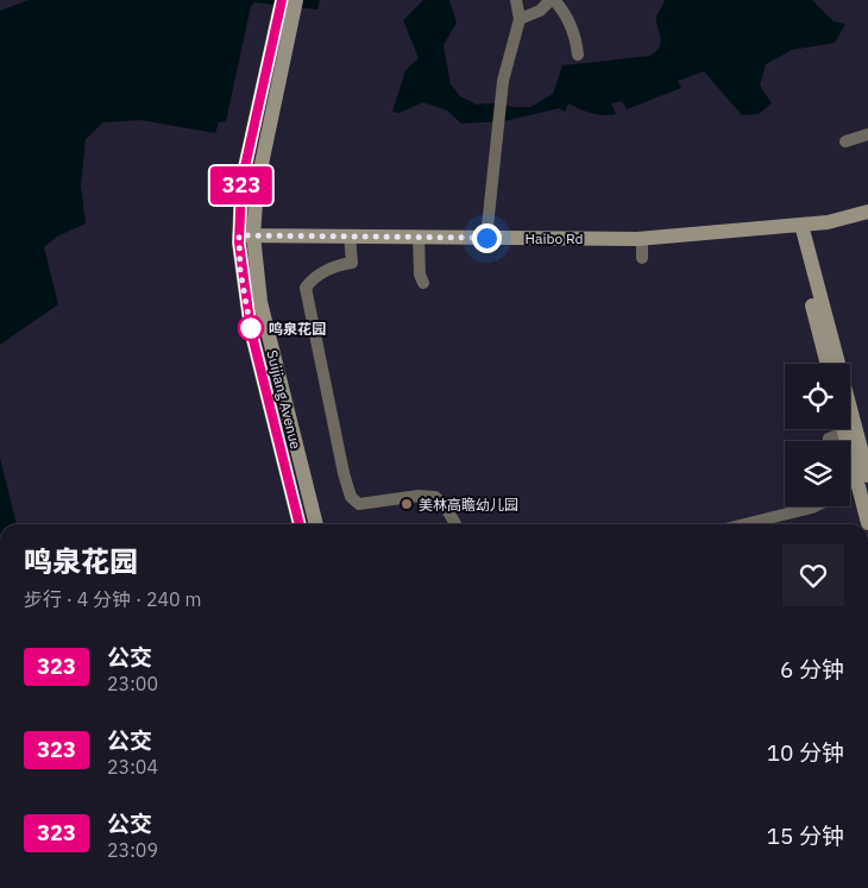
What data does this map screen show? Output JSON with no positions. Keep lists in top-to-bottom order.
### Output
{
  "streets": {
    "street": ["Haibo Rd", "Suijiang Avenue"]
  },
  "crossings": [
    ["Haibo Rd", "Suijiang Avenue"]
  ],
  "places": ["鸣泉花园", "美林高瞻幼儿园"],
  "lines": ["bus line 323"],
  "page": {
    "on_map": "323",
    "heading": ["鸣泉花园", "步行 · 4 分钟 · 240 m"],
    "list": [
      {
        "mark": "323",
        "name": "公交",
        "note": "23:00",
        "value": "6 分钟"
      },
      {
        "mark": "323",
        "name": "公交",
        "note": "23:04",
        "value": "10 分钟"
      },
      {
        "mark": "323",
        "name": "公交",
        "note": "23:09",
        "value": "15 分钟"
      }
    ]
  }
}
